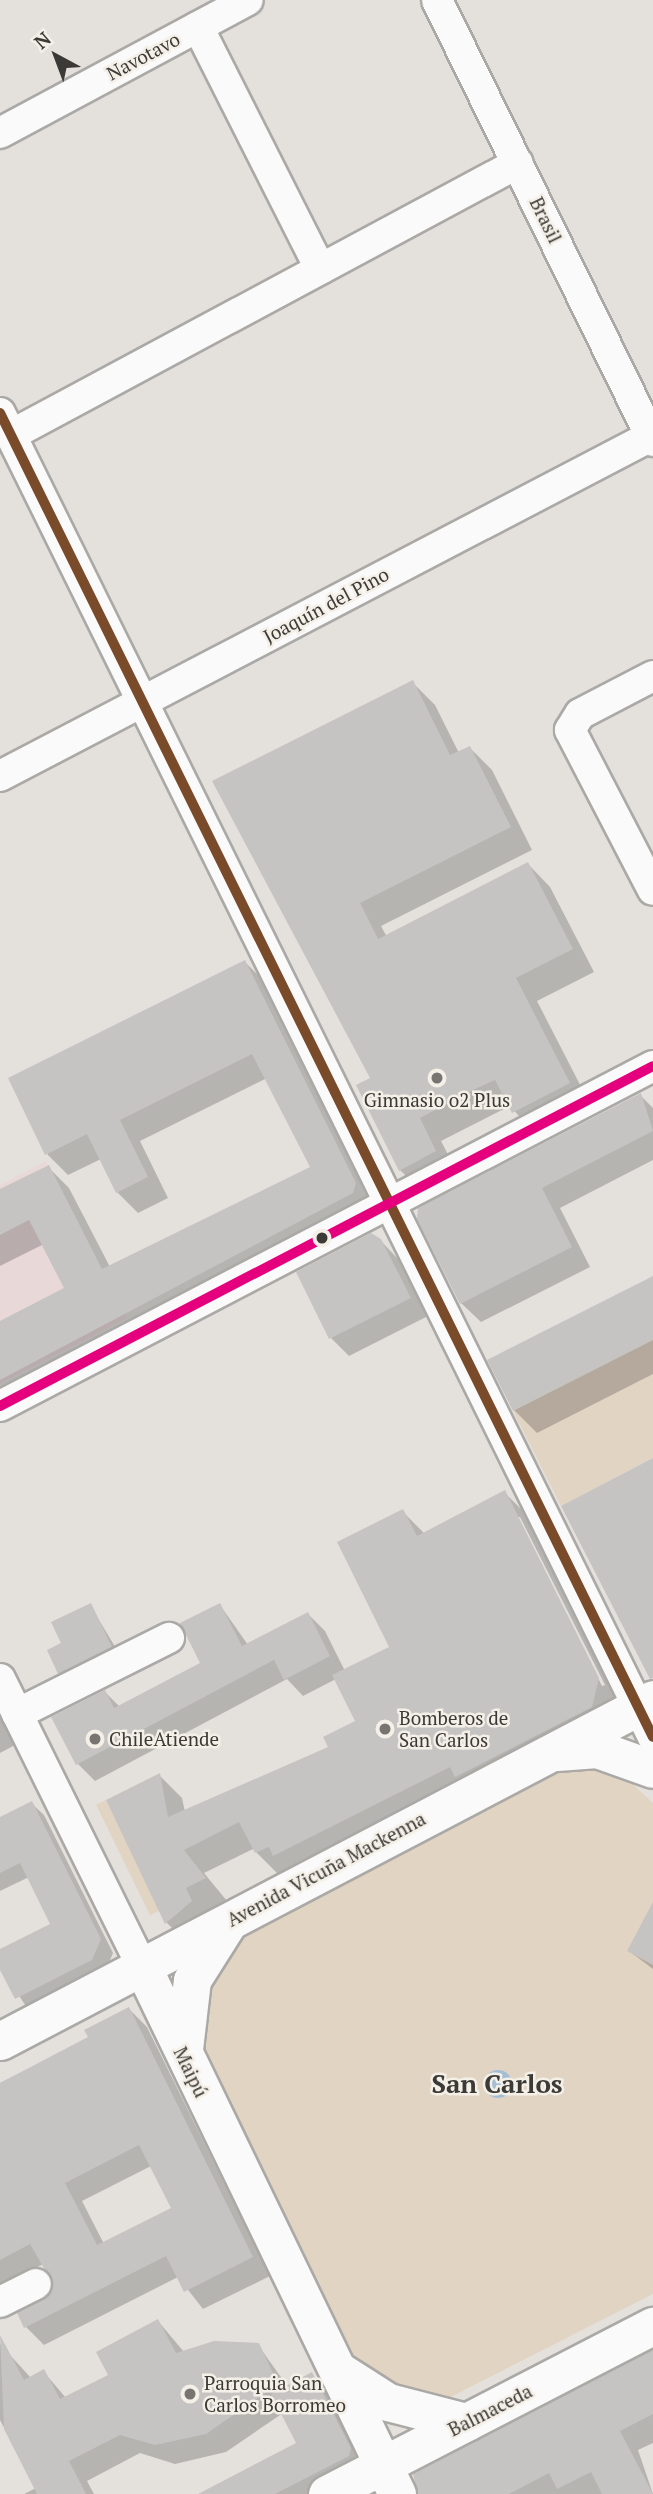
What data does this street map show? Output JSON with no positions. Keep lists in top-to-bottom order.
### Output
{
  "streets": {
    "main road": ["Avenida Vicuña Mackenna", "Maipú", "Balmaceda"],
    "street": ["Navotavo", "Brasil", "Joaquín del Pino"]
  },
  "crossings": [
    ["Brasil", "Joaquín del Pino"],
    ["Avenida Vicuña Mackenna", "Maipú"],
    ["Maipú", "Balmaceda"]
  ],
  "districts": ["San Carlos"],
  "places": [
    "Gimnasio o2 Plus",
    "Bomberos de San Carlos",
    "ChileAtiende",
    "Parroquia San Carlos Borromeo"
  ],
  "north": "top left"
}
